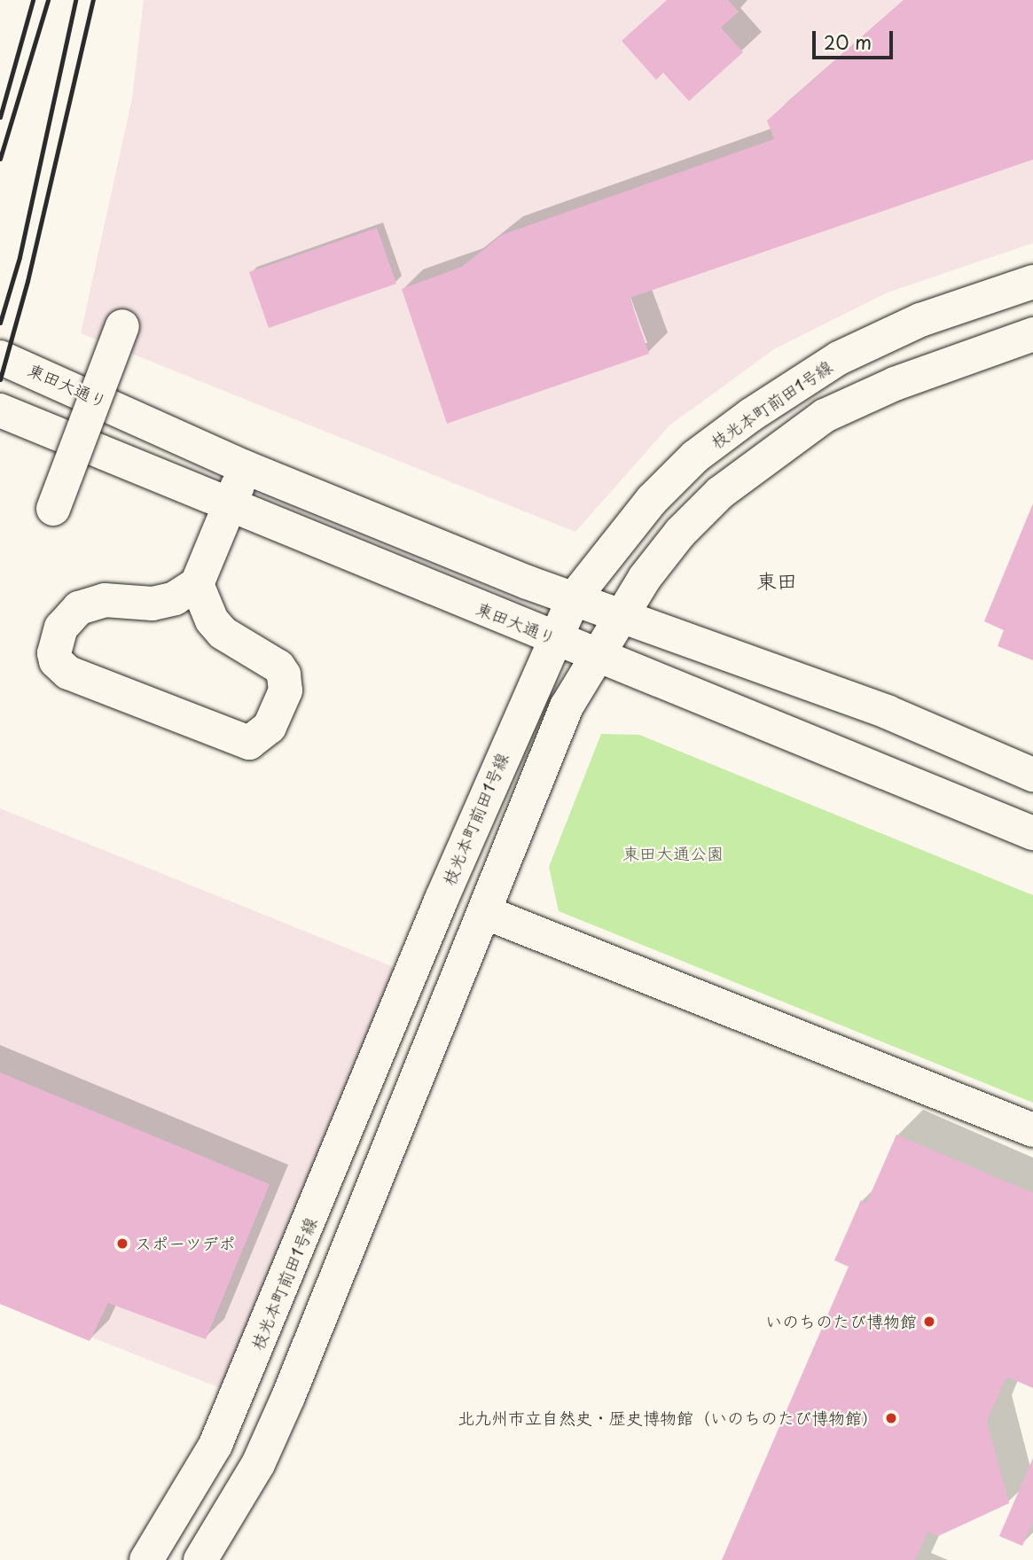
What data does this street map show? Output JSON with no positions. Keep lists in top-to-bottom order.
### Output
{
  "streets": {
    "street": ["東田大通り", "枝光本町前田1号線"]
  },
  "crossings": [
    ["東田大通り", "枝光本町前田1号線"]
  ],
  "districts": ["東田"],
  "parks": ["東田大通公園"],
  "places": ["スポーツデポ", "いのちのたび博物館", "北九州市立自然史・歴史博物館（いのちのたび博物館）"],
  "scale_bar": "20 m"
}
